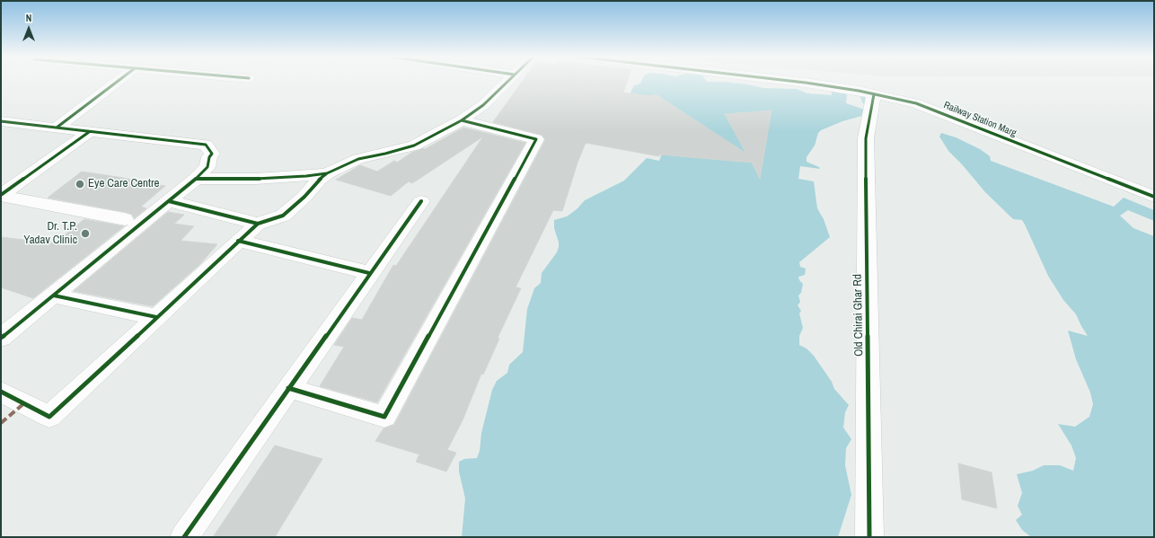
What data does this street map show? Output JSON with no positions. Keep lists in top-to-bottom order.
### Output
{
  "streets": {
    "street": ["Railway Station Marg", "Old Chirai Ghar Rd"]
  },
  "crossings": [
    ["Railway Station Marg", "Old Chirai Ghar Rd"]
  ],
  "places": ["Eye Care Centre", "Dr. T.P. Yadav Clinic"],
  "north": "top"
}
